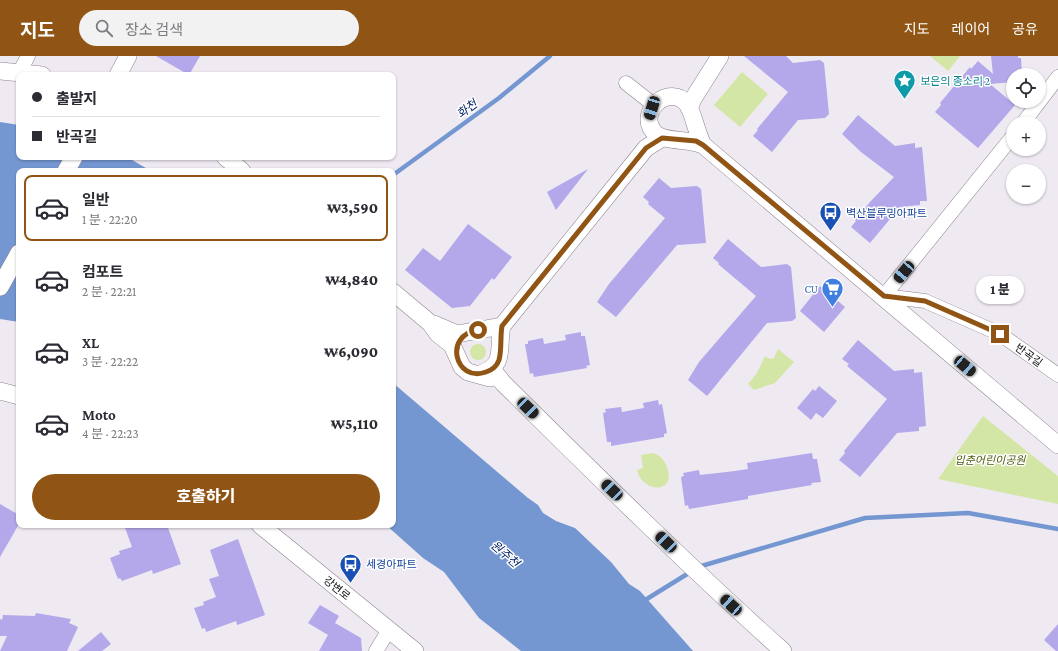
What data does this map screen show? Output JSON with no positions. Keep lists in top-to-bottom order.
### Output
{
  "streets": {
    "street": ["반곡길", "강변로"]
  },
  "water": ["화천", "원주천"],
  "parks": ["입춘어린이공원"],
  "places": {
    "place": ["보은의 종소리 2"],
    "bus stop": ["벽산블루밍아파트", "세경아파트"],
    "supermarket": ["CU"]
  },
  "page": {
    "header": "지도",
    "search": "장소 검색",
    "nav": ["지도", "레이어", "공유"],
    "map_buttons": ["+", "−"],
    "banner": ["출발지", "반곡길"],
    "list": [
      {
        "name": "일반",
        "note": "1 분 · 22:20",
        "value": "₩3,590"
      },
      {
        "name": "컴포트",
        "note": "2 분 · 22:21",
        "value": "₩4,840"
      },
      {
        "name": "XL",
        "note": "3 분 · 22:22",
        "value": "₩6,090"
      },
      {
        "name": "Moto",
        "note": "4 분 · 22:23",
        "value": "₩5,110"
      }
    ],
    "bubble": "1 분",
    "buttons": "호출하기"
  }
}
